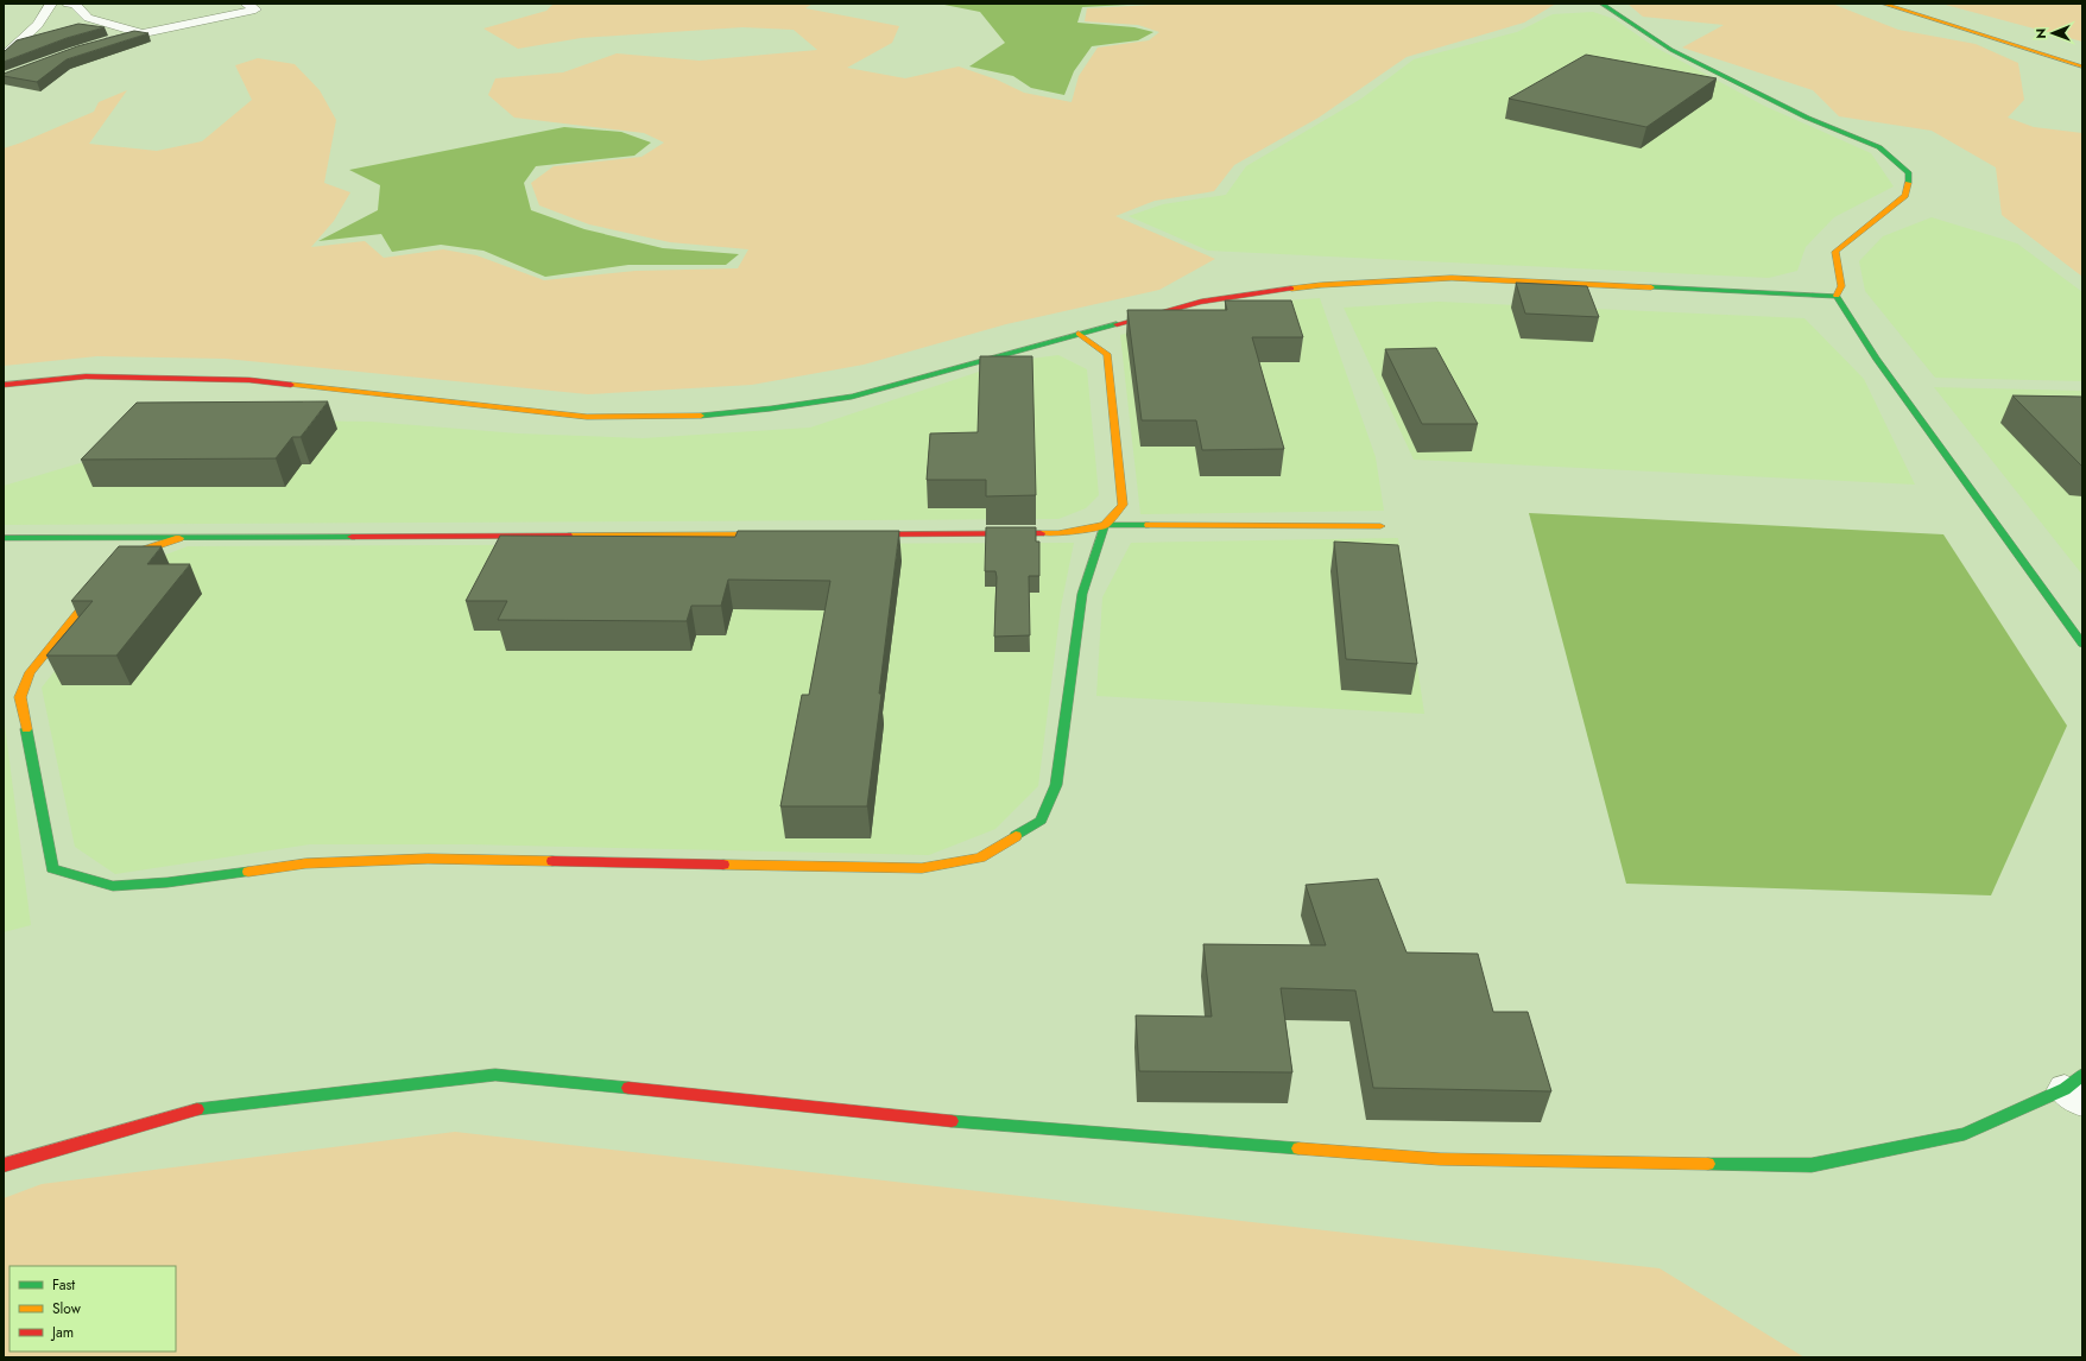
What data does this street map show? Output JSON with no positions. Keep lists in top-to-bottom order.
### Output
{
  "legend": ["Fast", "Slow", "Jam"],
  "north": "left"
}
